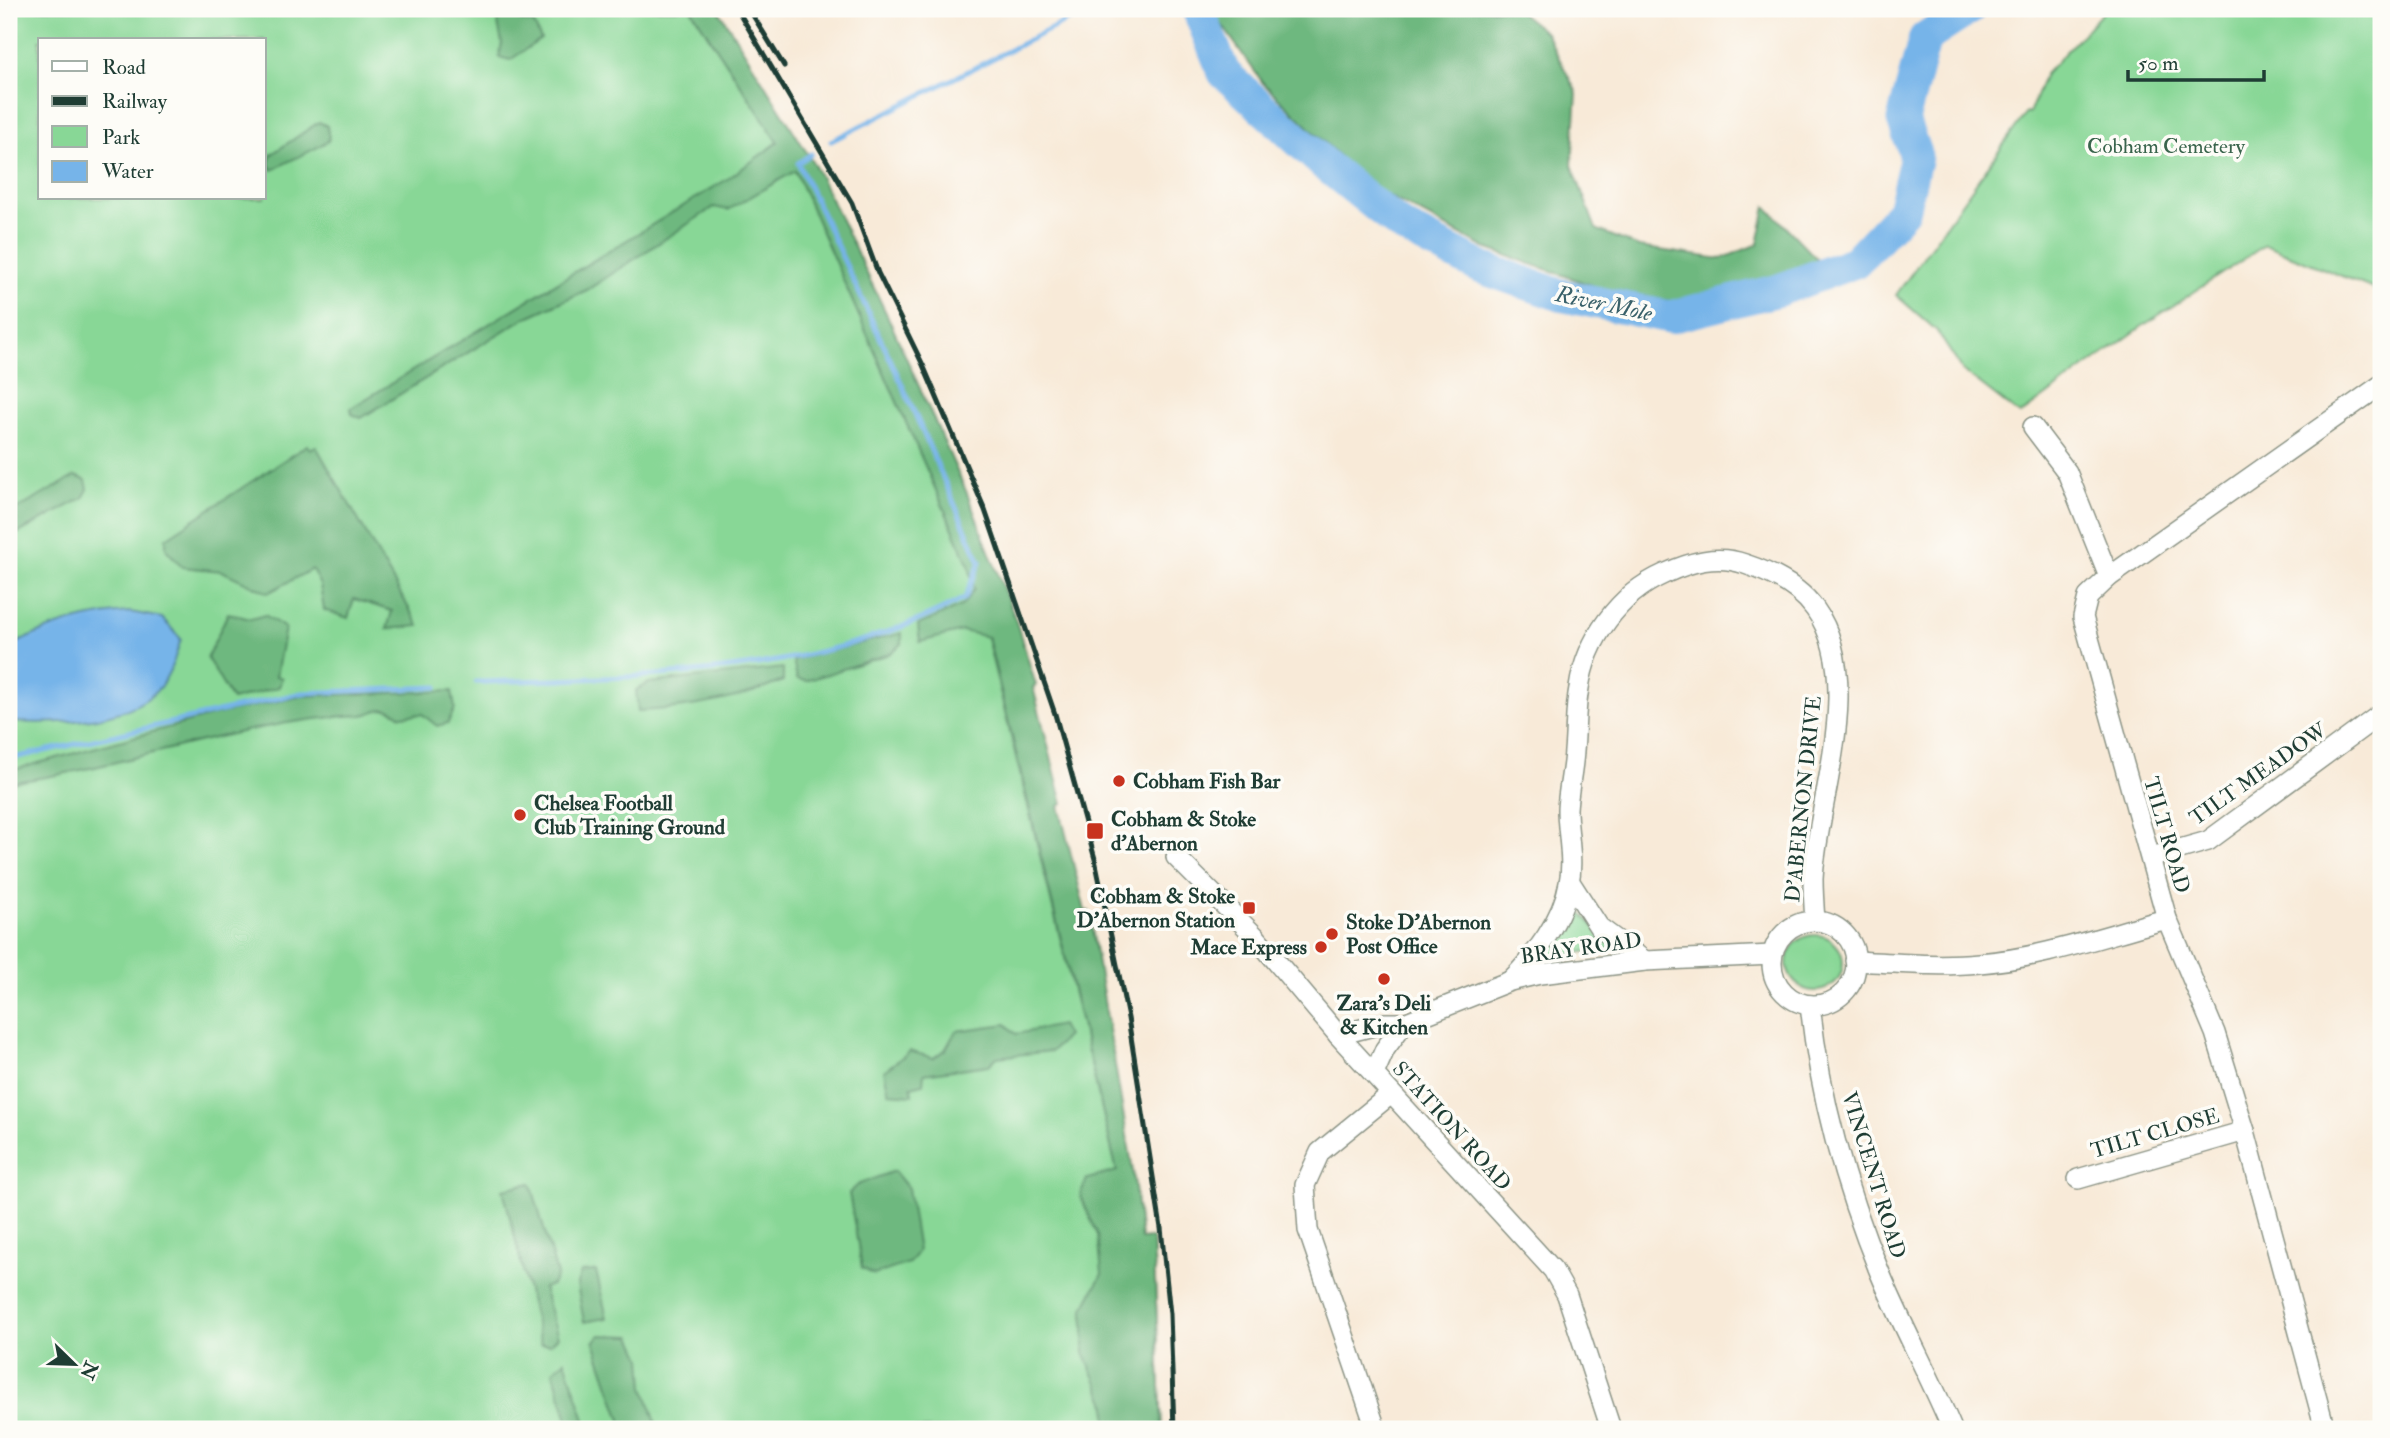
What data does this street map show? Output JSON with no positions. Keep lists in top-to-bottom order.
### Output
{
  "streets": {
    "street": [
      "TILT MEADOW",
      "D'ABERNON DRIVE",
      "TILT ROAD",
      "BRAY ROAD",
      "STATION ROAD",
      "TILT CLOSE",
      "VINCENT ROAD"
    ]
  },
  "crossings": [
    ["TILT MEADOW", "TILT ROAD"],
    ["D'ABERNON DRIVE", "BRAY ROAD"],
    ["D'ABERNON DRIVE", "VINCENT ROAD"],
    ["TILT ROAD", "TILT CLOSE"],
    ["BRAY ROAD", "STATION ROAD"],
    ["BRAY ROAD", "VINCENT ROAD"]
  ],
  "water": ["River Mole"],
  "parks": ["Cobham Cemetery"],
  "places": {
    "other": [
      "Cobham Fish Bar",
      "Chelsea Football Club Training Ground",
      "Stoke D'Abernon Post Office",
      "Mace Express",
      "Zara's Deli & Kitchen"
    ],
    "transit": ["Cobham & Stoke d'Abernon", "Cobham & Stoke D'Abernon Station"]
  },
  "legend": [
    "Road",
    "Railway",
    "Park",
    "Water"
  ],
  "scale_bar": "50 m",
  "north": "bottom right"
}
